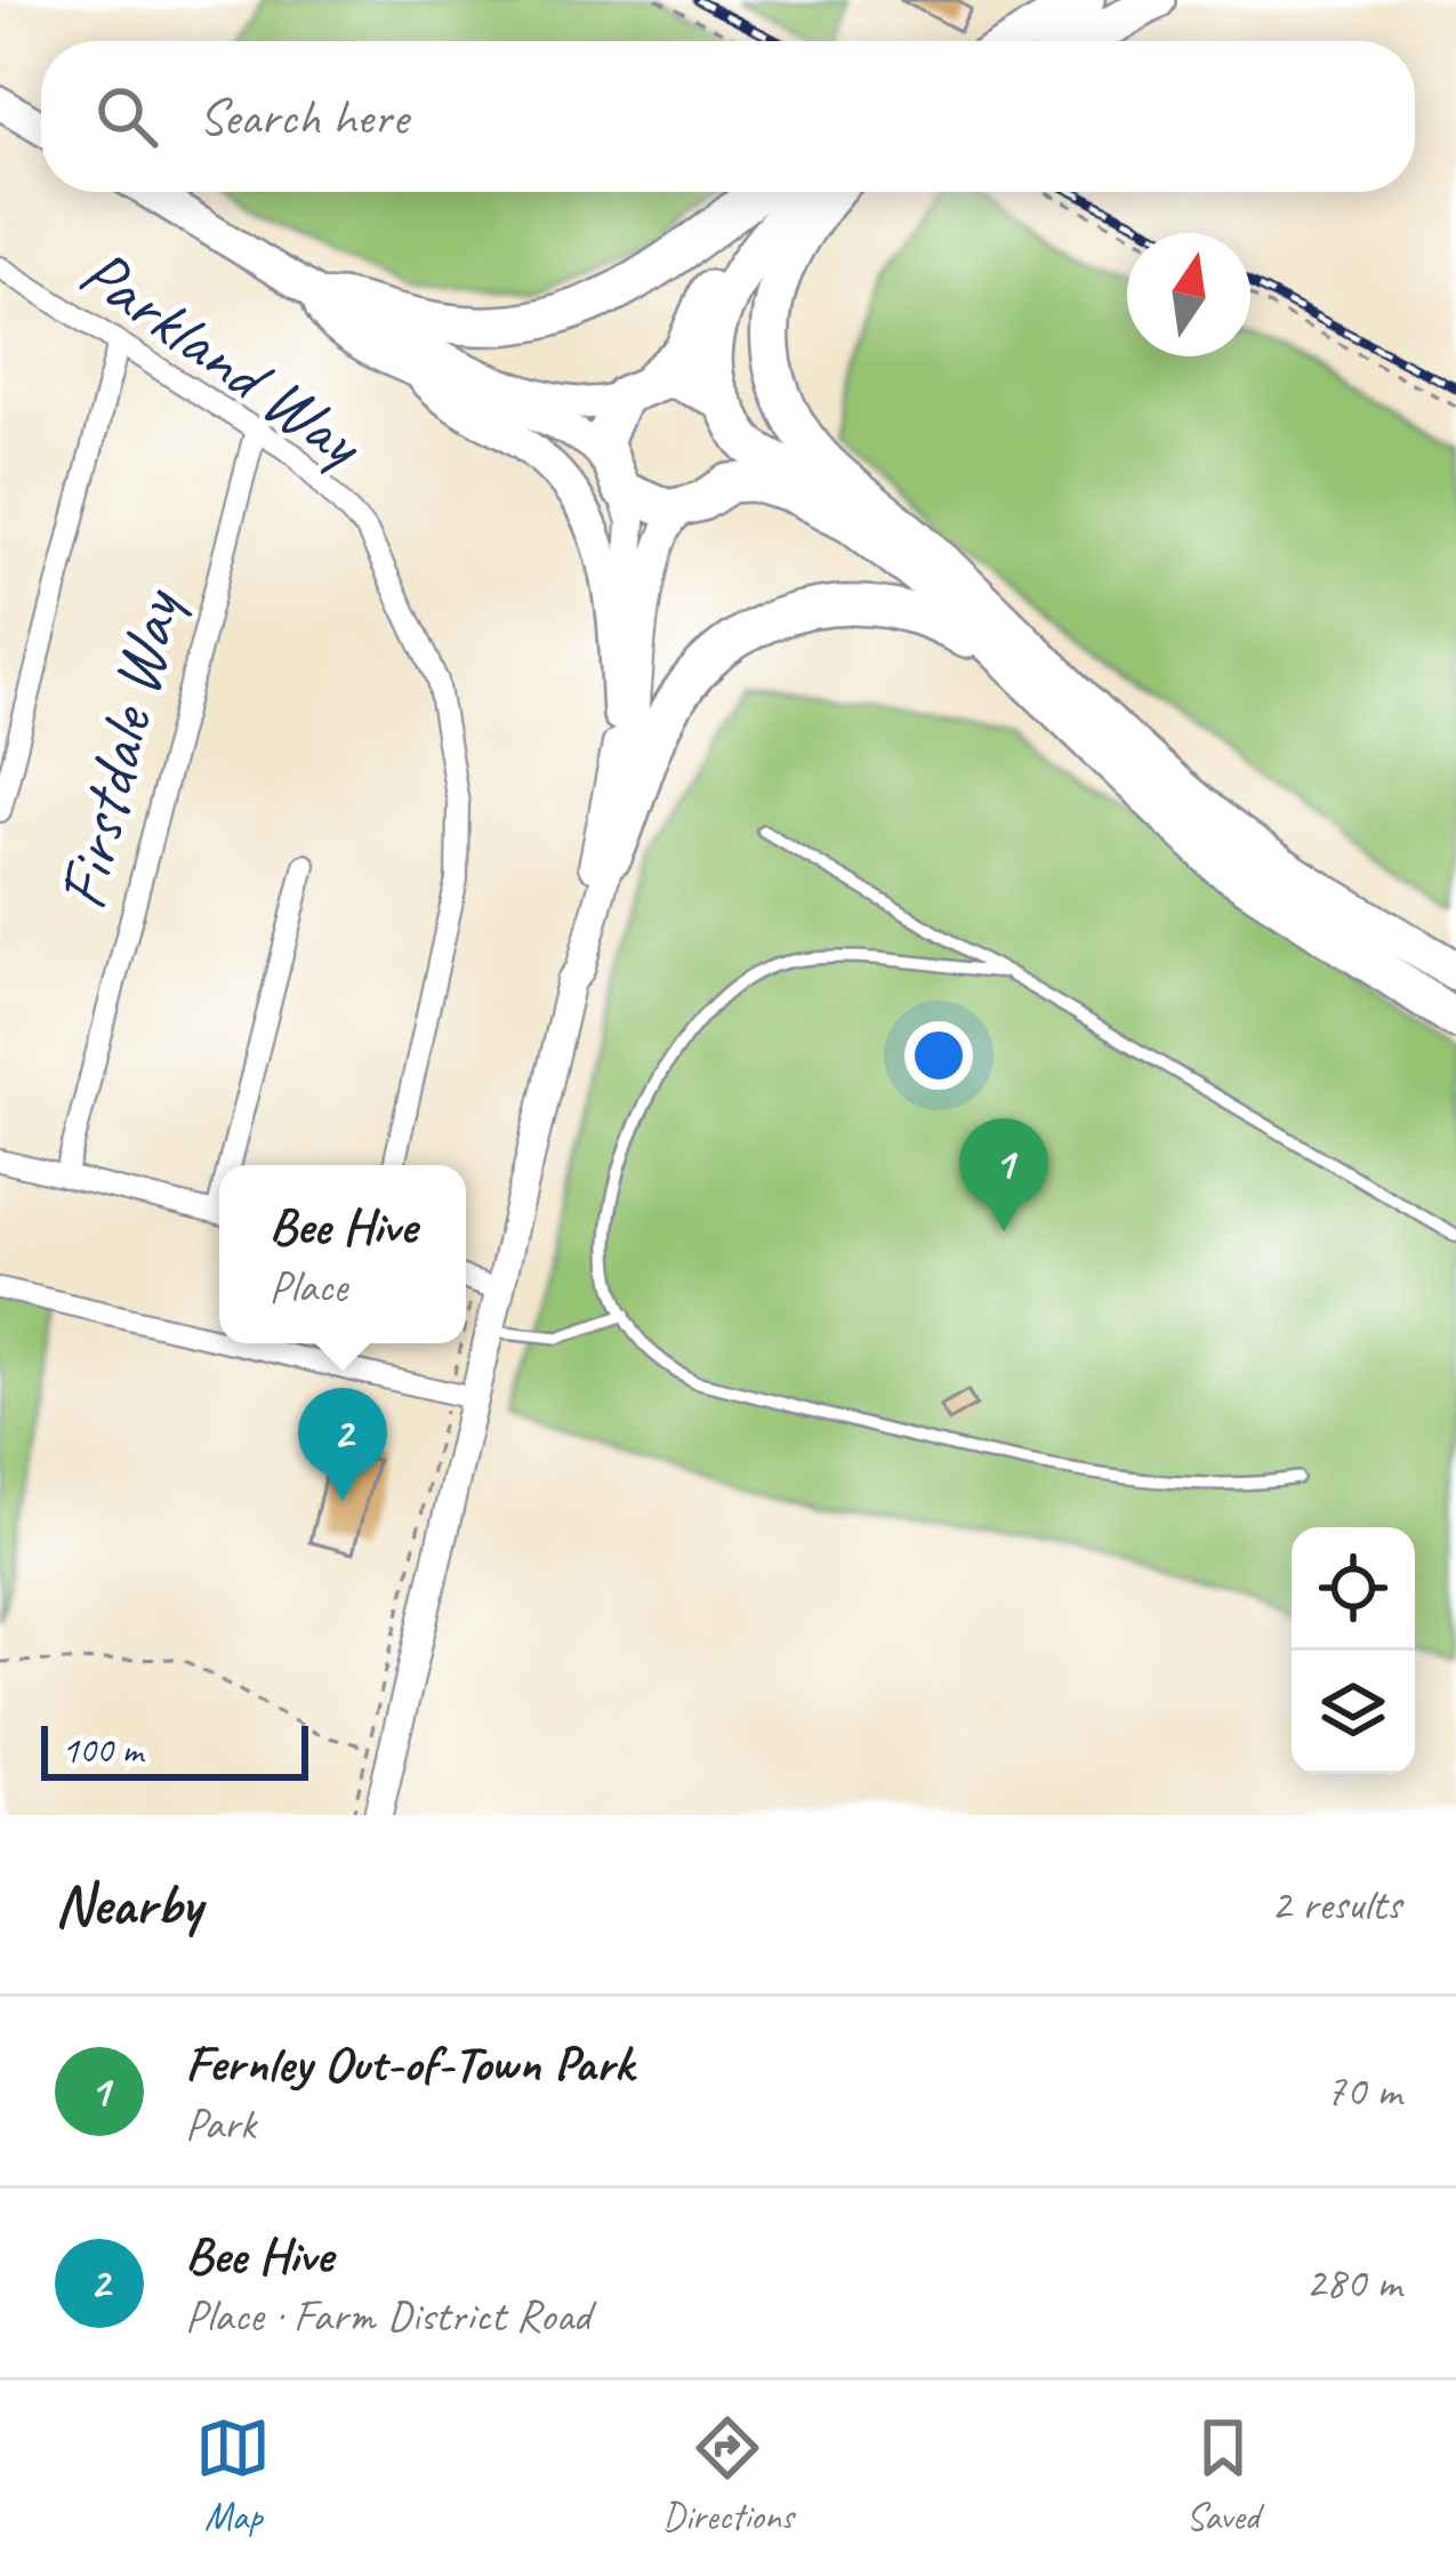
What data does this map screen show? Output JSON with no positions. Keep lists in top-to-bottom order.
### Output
{
  "streets": {
    "street": ["Parkland Way", "Firstdale Way"]
  },
  "crossings": [
    ["Parkland Way", "Firstdale Way"]
  ],
  "scale_bar": "100 m",
  "north": "top",
  "page": {
    "search": "Search here",
    "pins": ["1", "2"],
    "popup": ["Bee Hive", "Place"],
    "scale": "100 m",
    "heading": ["Nearby", "2 results"],
    "list": [
      {
        "mark": "1",
        "name": "Fernley Out-of-Town Park",
        "note": "Park",
        "value": "70 m"
      },
      {
        "mark": "2",
        "name": "Bee Hive",
        "note": "Place · Farm District Road",
        "value": "280 m"
      }
    ],
    "nav": ["Map", "Directions", "Saved"]
  }
}
